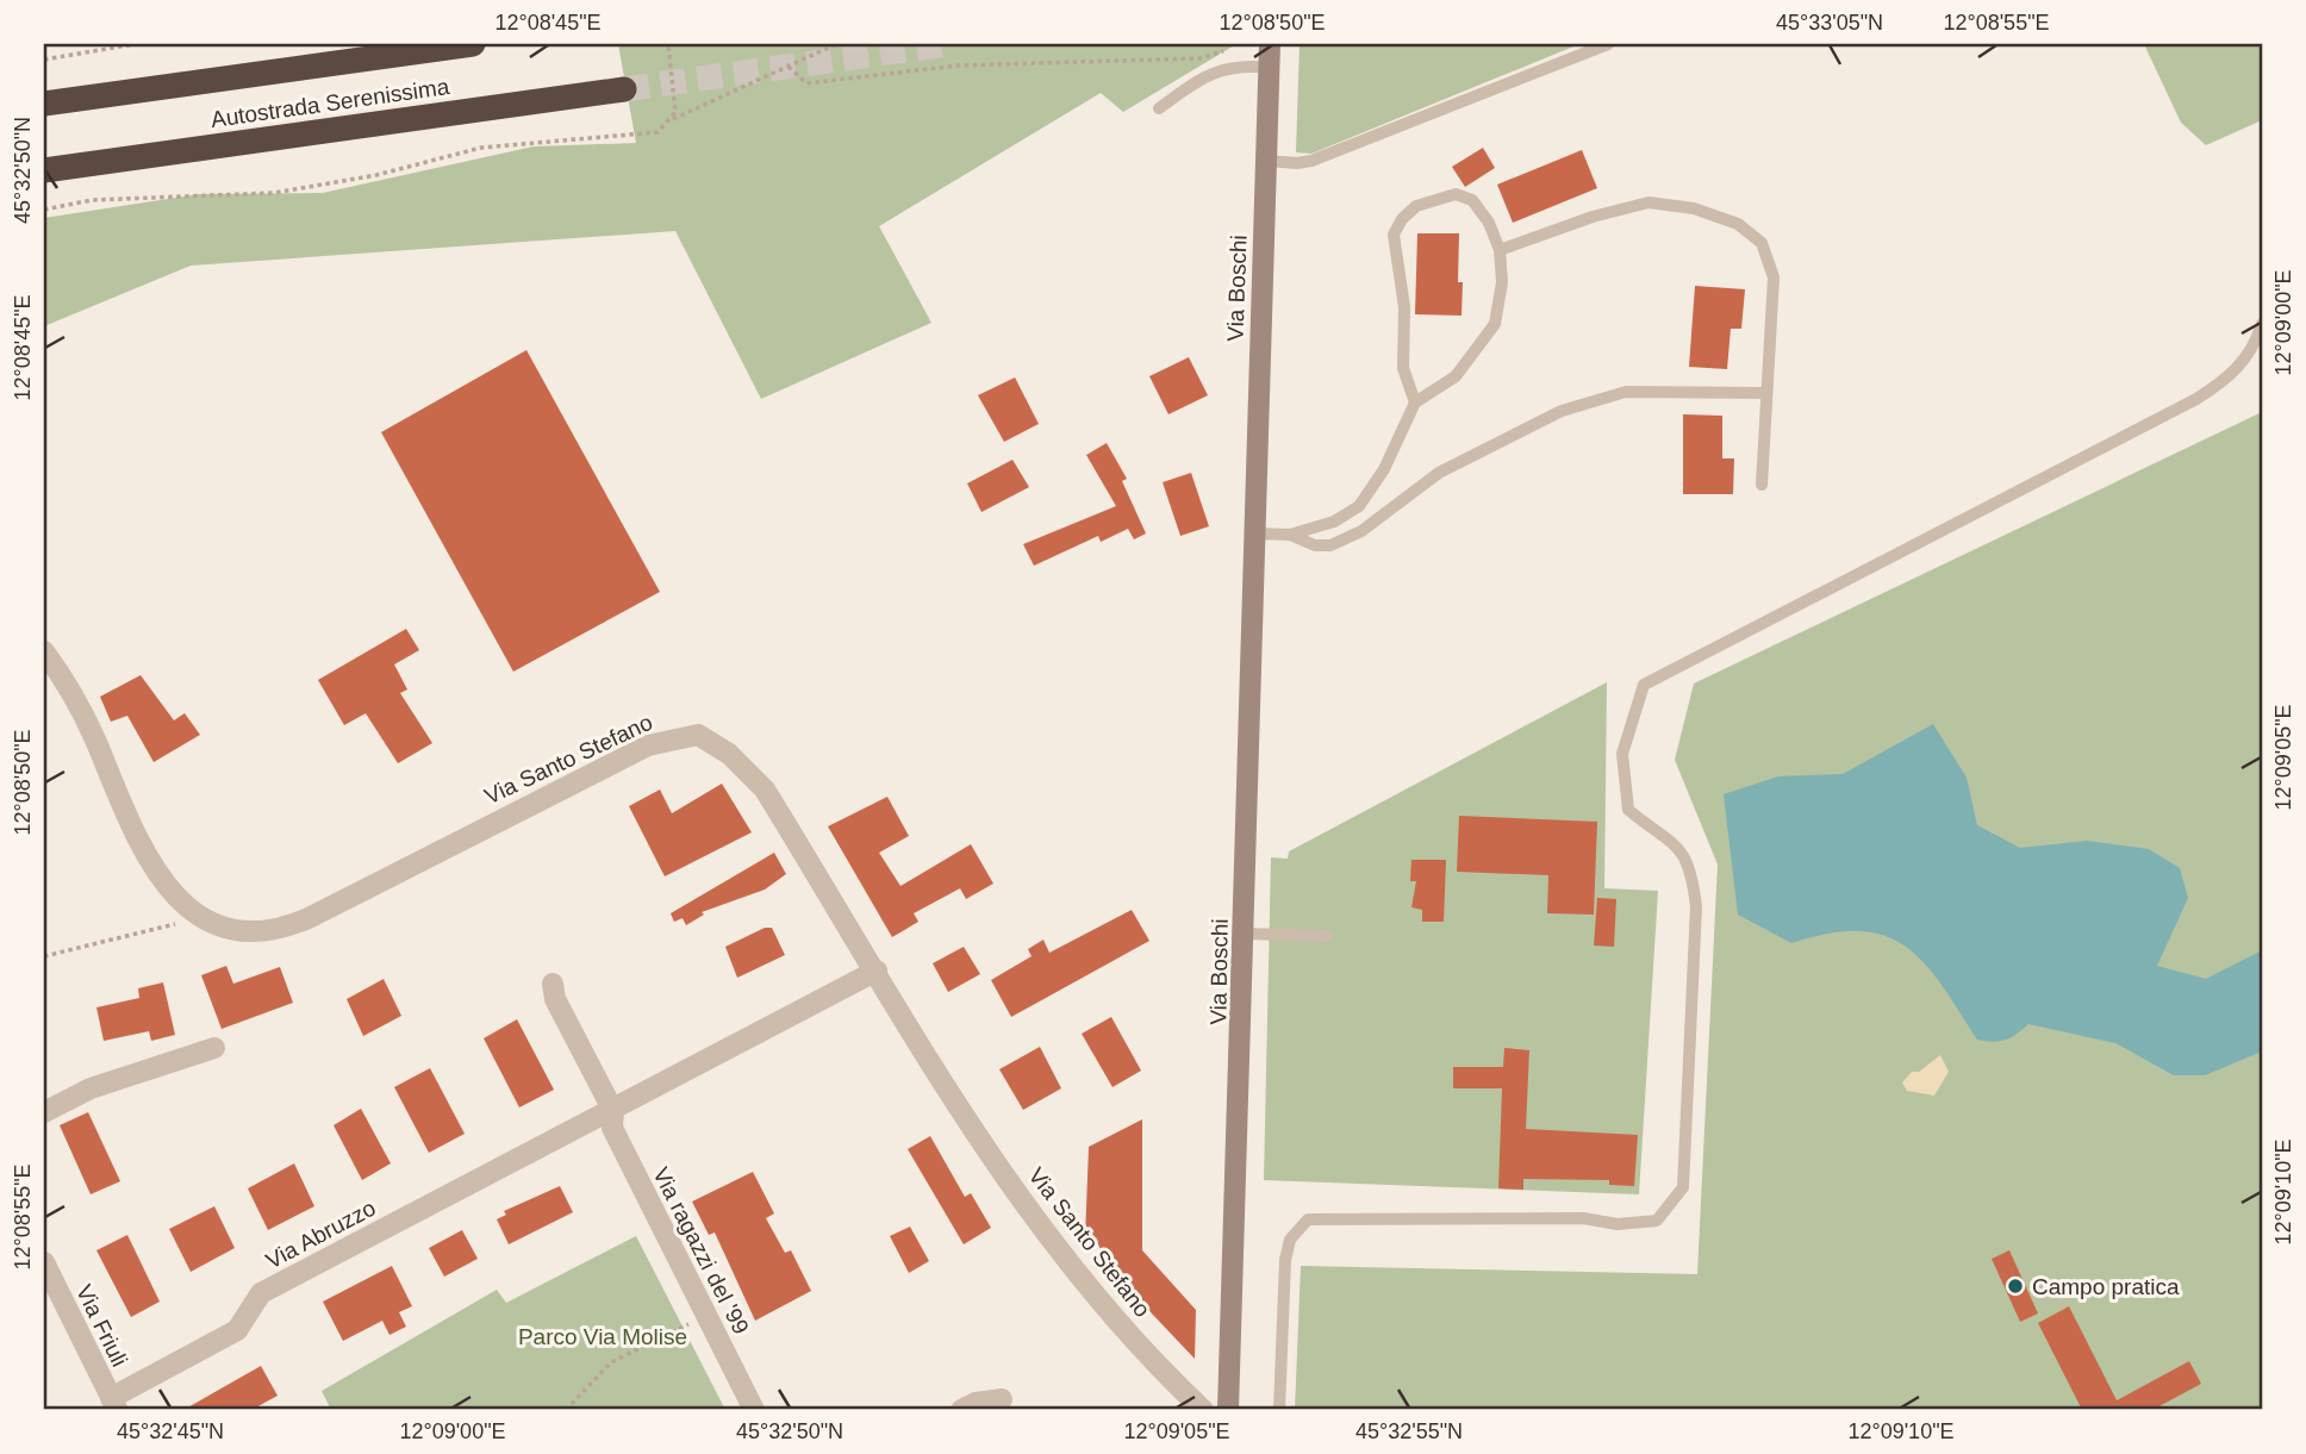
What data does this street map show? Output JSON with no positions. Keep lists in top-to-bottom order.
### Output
{
  "streets": {
    "highway": ["Autostrada Serenissima"],
    "main road": ["Via Boschi"],
    "street": [
      "Via Santo Stefano",
      "Via Abruzzo",
      "Via ragazzi del '99",
      "Via Friuli"
    ]
  },
  "crossings": [
    ["Via Abruzzo", "Via ragazzi del '99"],
    ["Via Abruzzo", "Via Friuli"]
  ],
  "parks": ["Parco Via Molise"],
  "places": ["Campo pratica"],
  "coordinates": [
    "12°08'45\"E",
    "12°08'50\"E",
    "45°33'05\"N",
    "12°08'55\"E",
    "45°32'50\"N",
    "12°09'00\"E",
    "12°09'05\"E",
    "12°09'10\"E",
    "45°32'45\"N",
    "45°32'55\"N"
  ]
}
